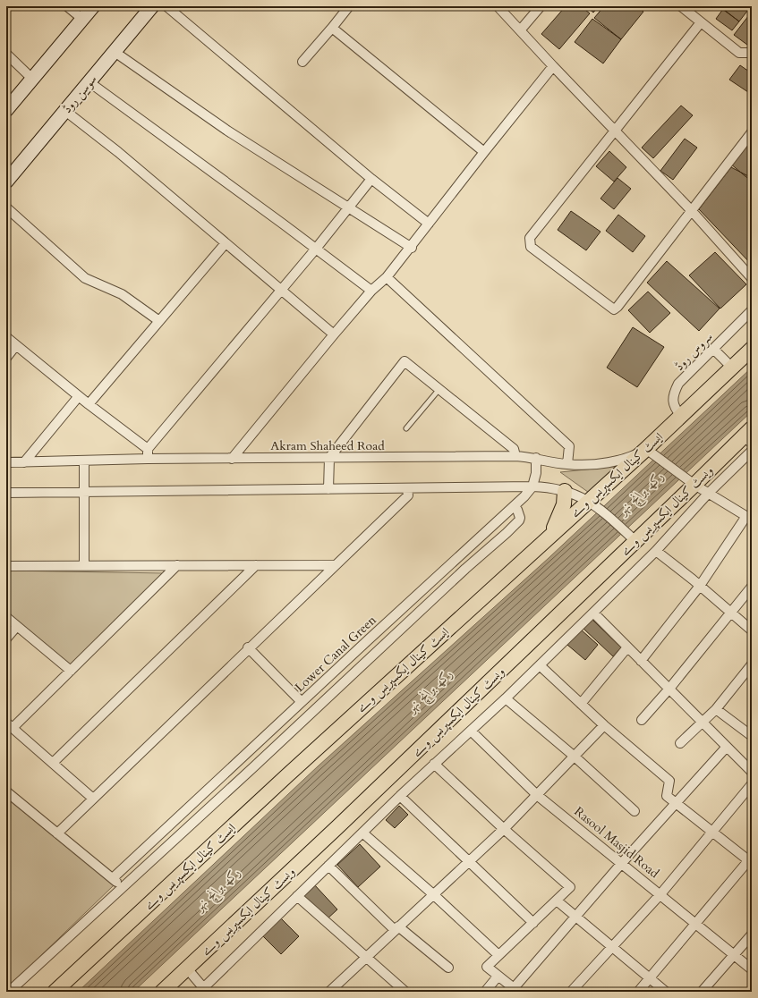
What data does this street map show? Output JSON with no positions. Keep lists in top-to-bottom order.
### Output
{
  "streets": {
    "main road": ["ایسٹ کینال ایکسپریس وے", "ویسٹ کینال ایکسپریس وے"],
    "street": [
      "سوسن روڈ",
      "سروس روڈ",
      "Akram Shaheed Road",
      "Lower Canal Green",
      "Rasool Masjid Road"
    ]
  },
  "crossings": [
    ["سروس روڈ", "ایسٹ کینال ایکسپریس وے"],
    ["Akram Shaheed Road", "ایسٹ کینال ایکسپریس وے"]
  ],
  "water": ["رکھ برانچ نہر"]
}
